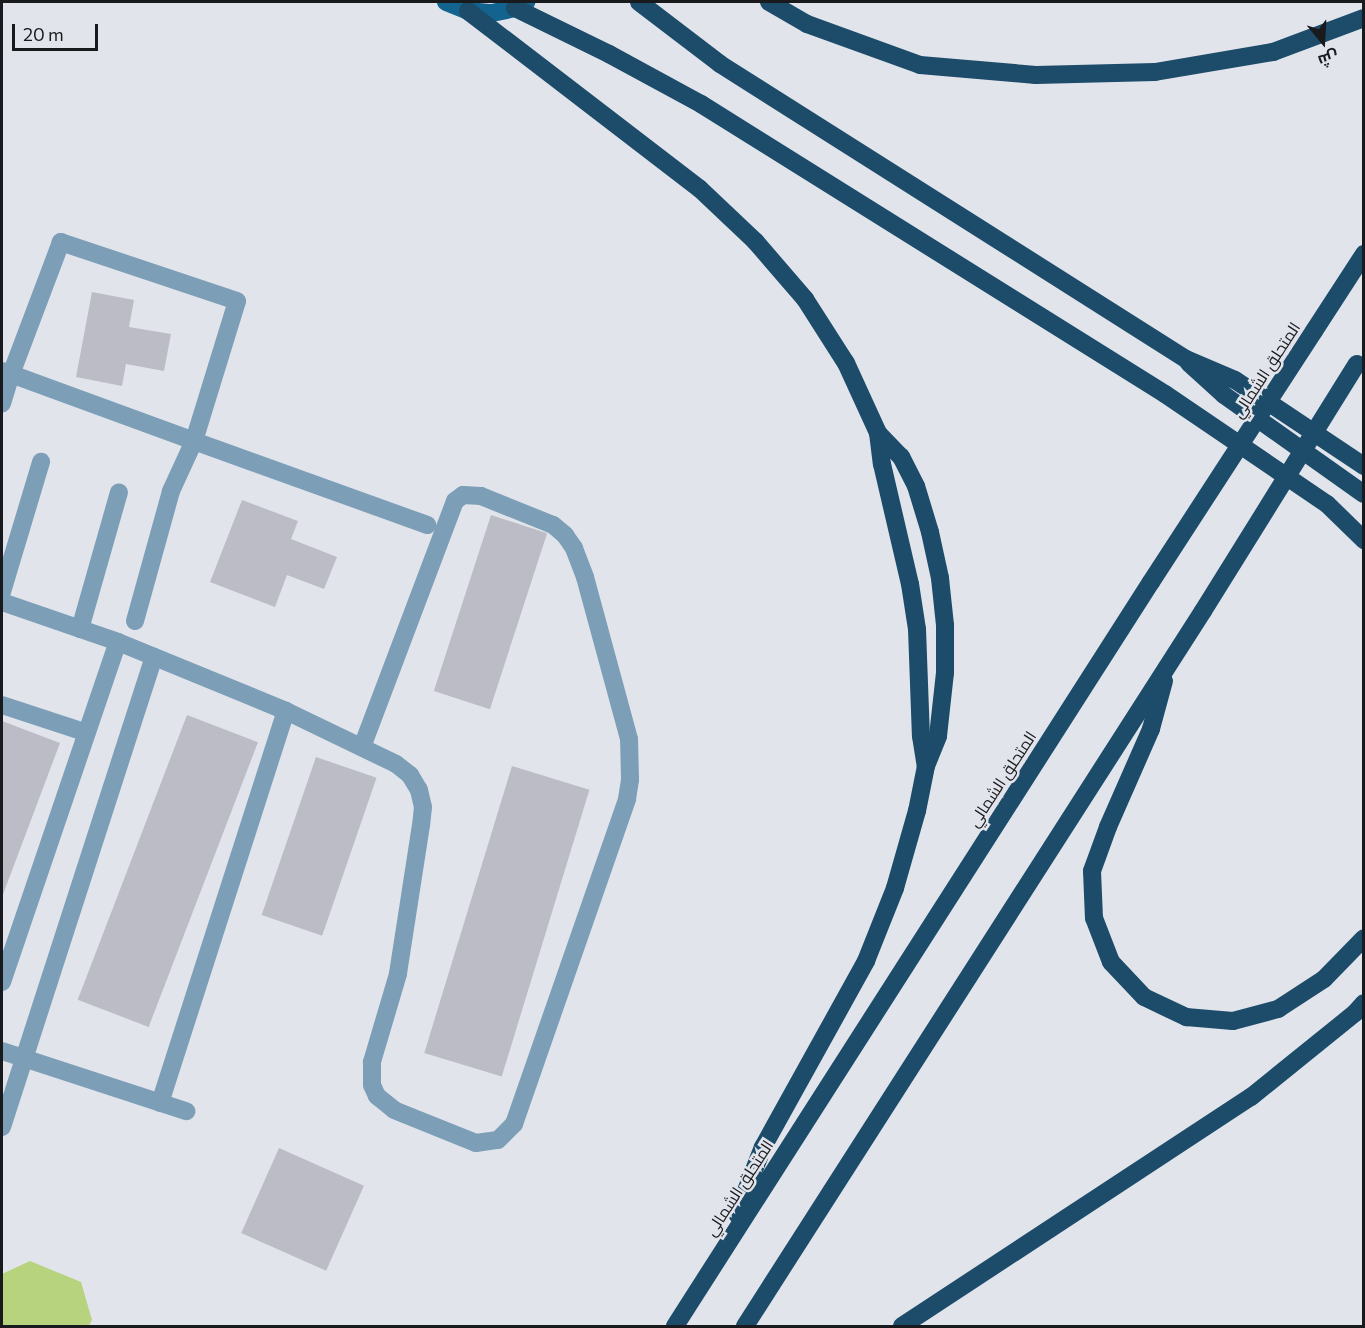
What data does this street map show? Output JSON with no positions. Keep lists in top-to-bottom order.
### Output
{
  "streets": {
    "highway": ["المتحلق الشمالي"]
  },
  "scale_bar": "20 m",
  "north": "bottom"
}
